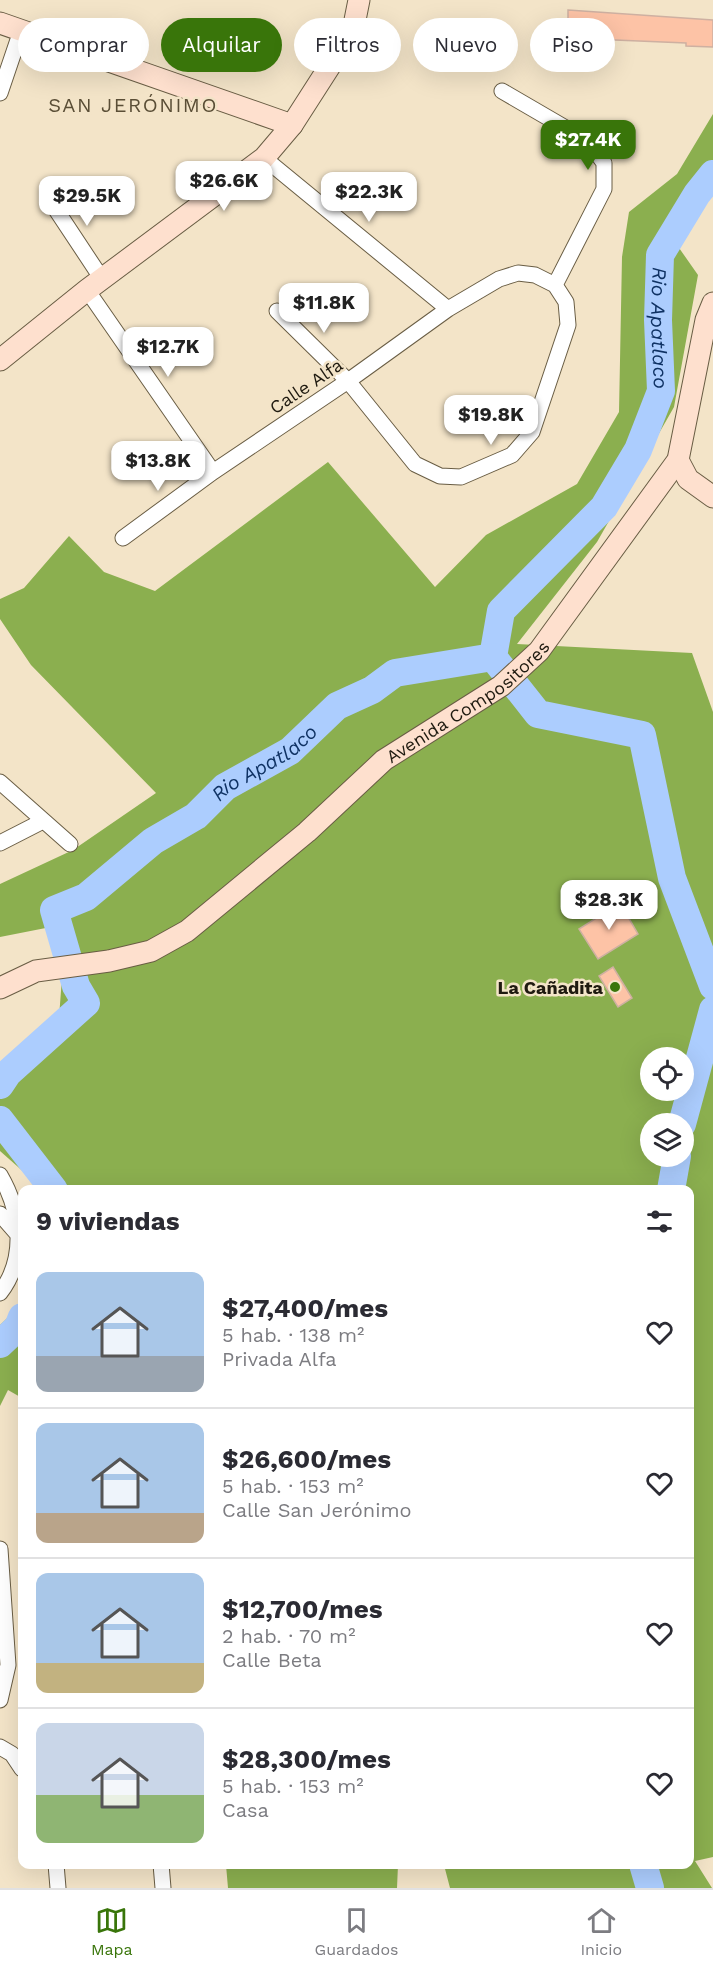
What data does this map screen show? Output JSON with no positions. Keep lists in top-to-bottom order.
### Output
{
  "streets": {
    "street": ["Calle Alfa", "Avenida Compositores"]
  },
  "districts": ["SAN JERÓNIMO"],
  "water": ["Rio Apatlaco"],
  "places": ["La Cañadita"],
  "page": {
    "chip": [
      "Comprar",
      "Alquilar",
      "Filtros",
      "Nuevo",
      "Piso"
    ],
    "price": [
      "$27.4K",
      "$26.6K",
      "$22.3K",
      "$29.5K",
      "$11.8K",
      "$12.7K",
      "$19.8K",
      "$13.8K",
      "$28.3K"
    ],
    "heading": "9 viviendas",
    "list": [
      {
        "name": "$27,400/mes",
        "note": "5 hab. · 138 m² · Privada Alfa"
      },
      {
        "name": "$26,600/mes",
        "note": "5 hab. · 153 m² · Calle San Jerónimo"
      },
      {
        "name": "$12,700/mes",
        "note": "2 hab. · 70 m² · Calle Beta"
      },
      {
        "name": "$28,300/mes",
        "note": "5 hab. · 153 m² · Casa"
      }
    ],
    "tabs": ["Mapa", "Guardados", "Inicio"]
  }
}
